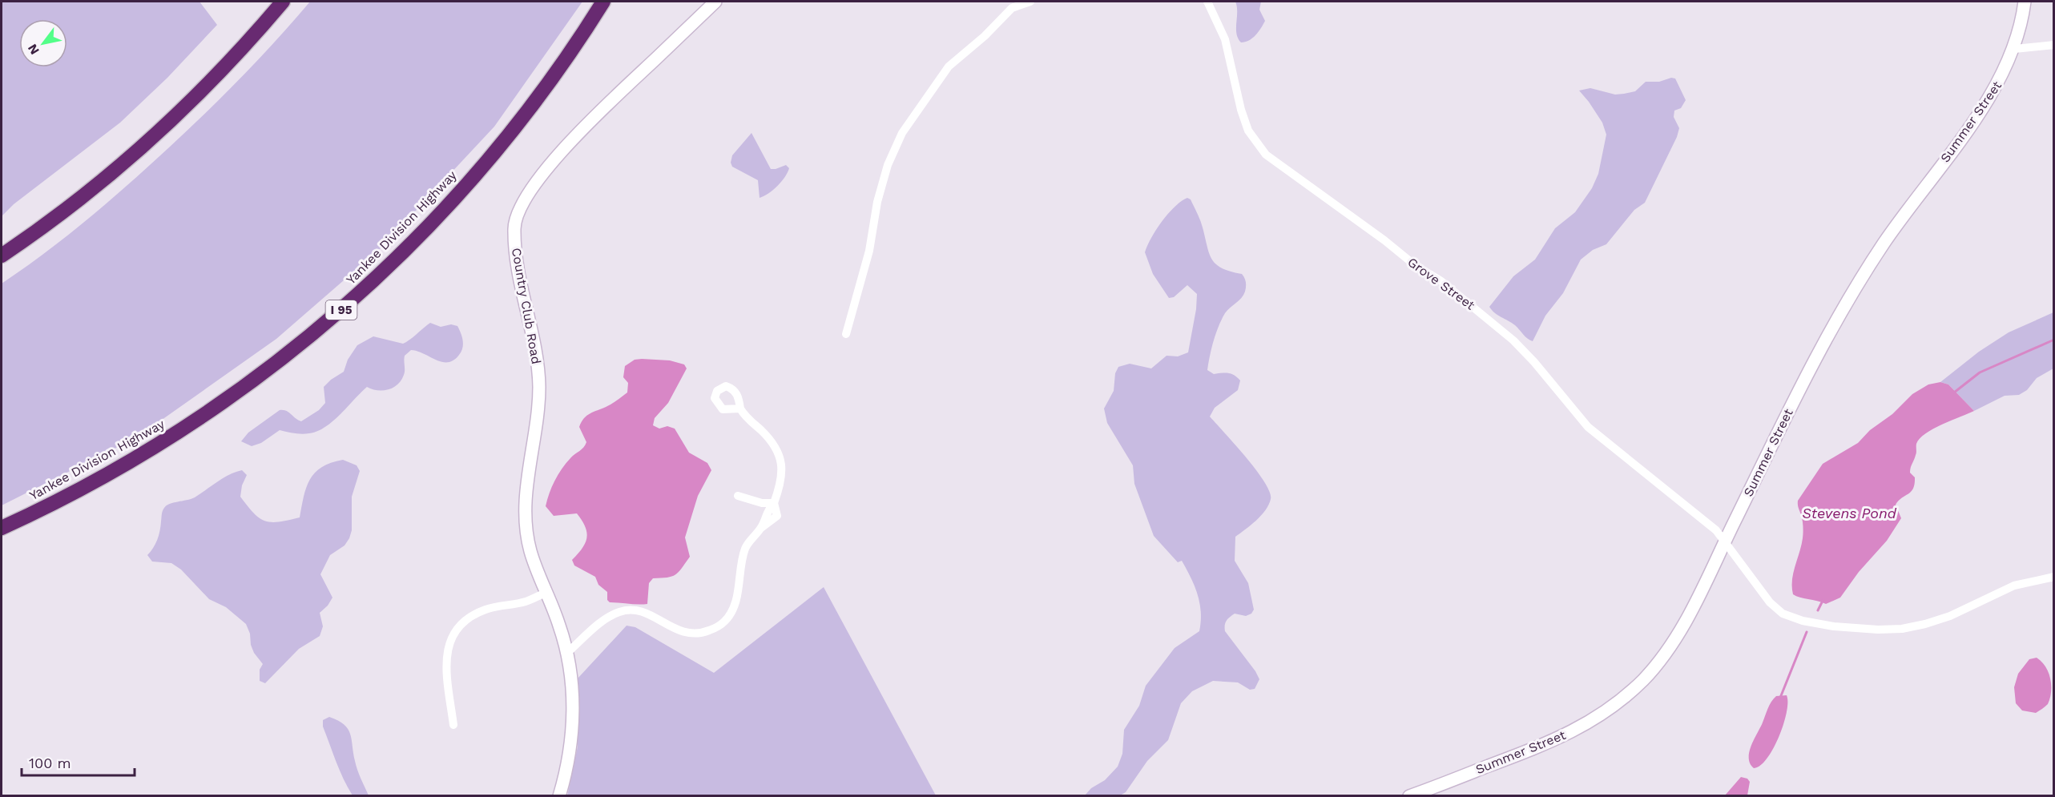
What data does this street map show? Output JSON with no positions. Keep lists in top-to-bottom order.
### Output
{
  "streets": {
    "highway": ["Yankee Division Highway", "I 95"],
    "main road": ["Summer Street", "Country Club Road"],
    "street": ["Grove Street"]
  },
  "crossings": [
    ["Summer Street", "Grove Street"]
  ],
  "water": ["Stevens Pond"],
  "scale_bar": "100 m",
  "north": "bottom left"
}
